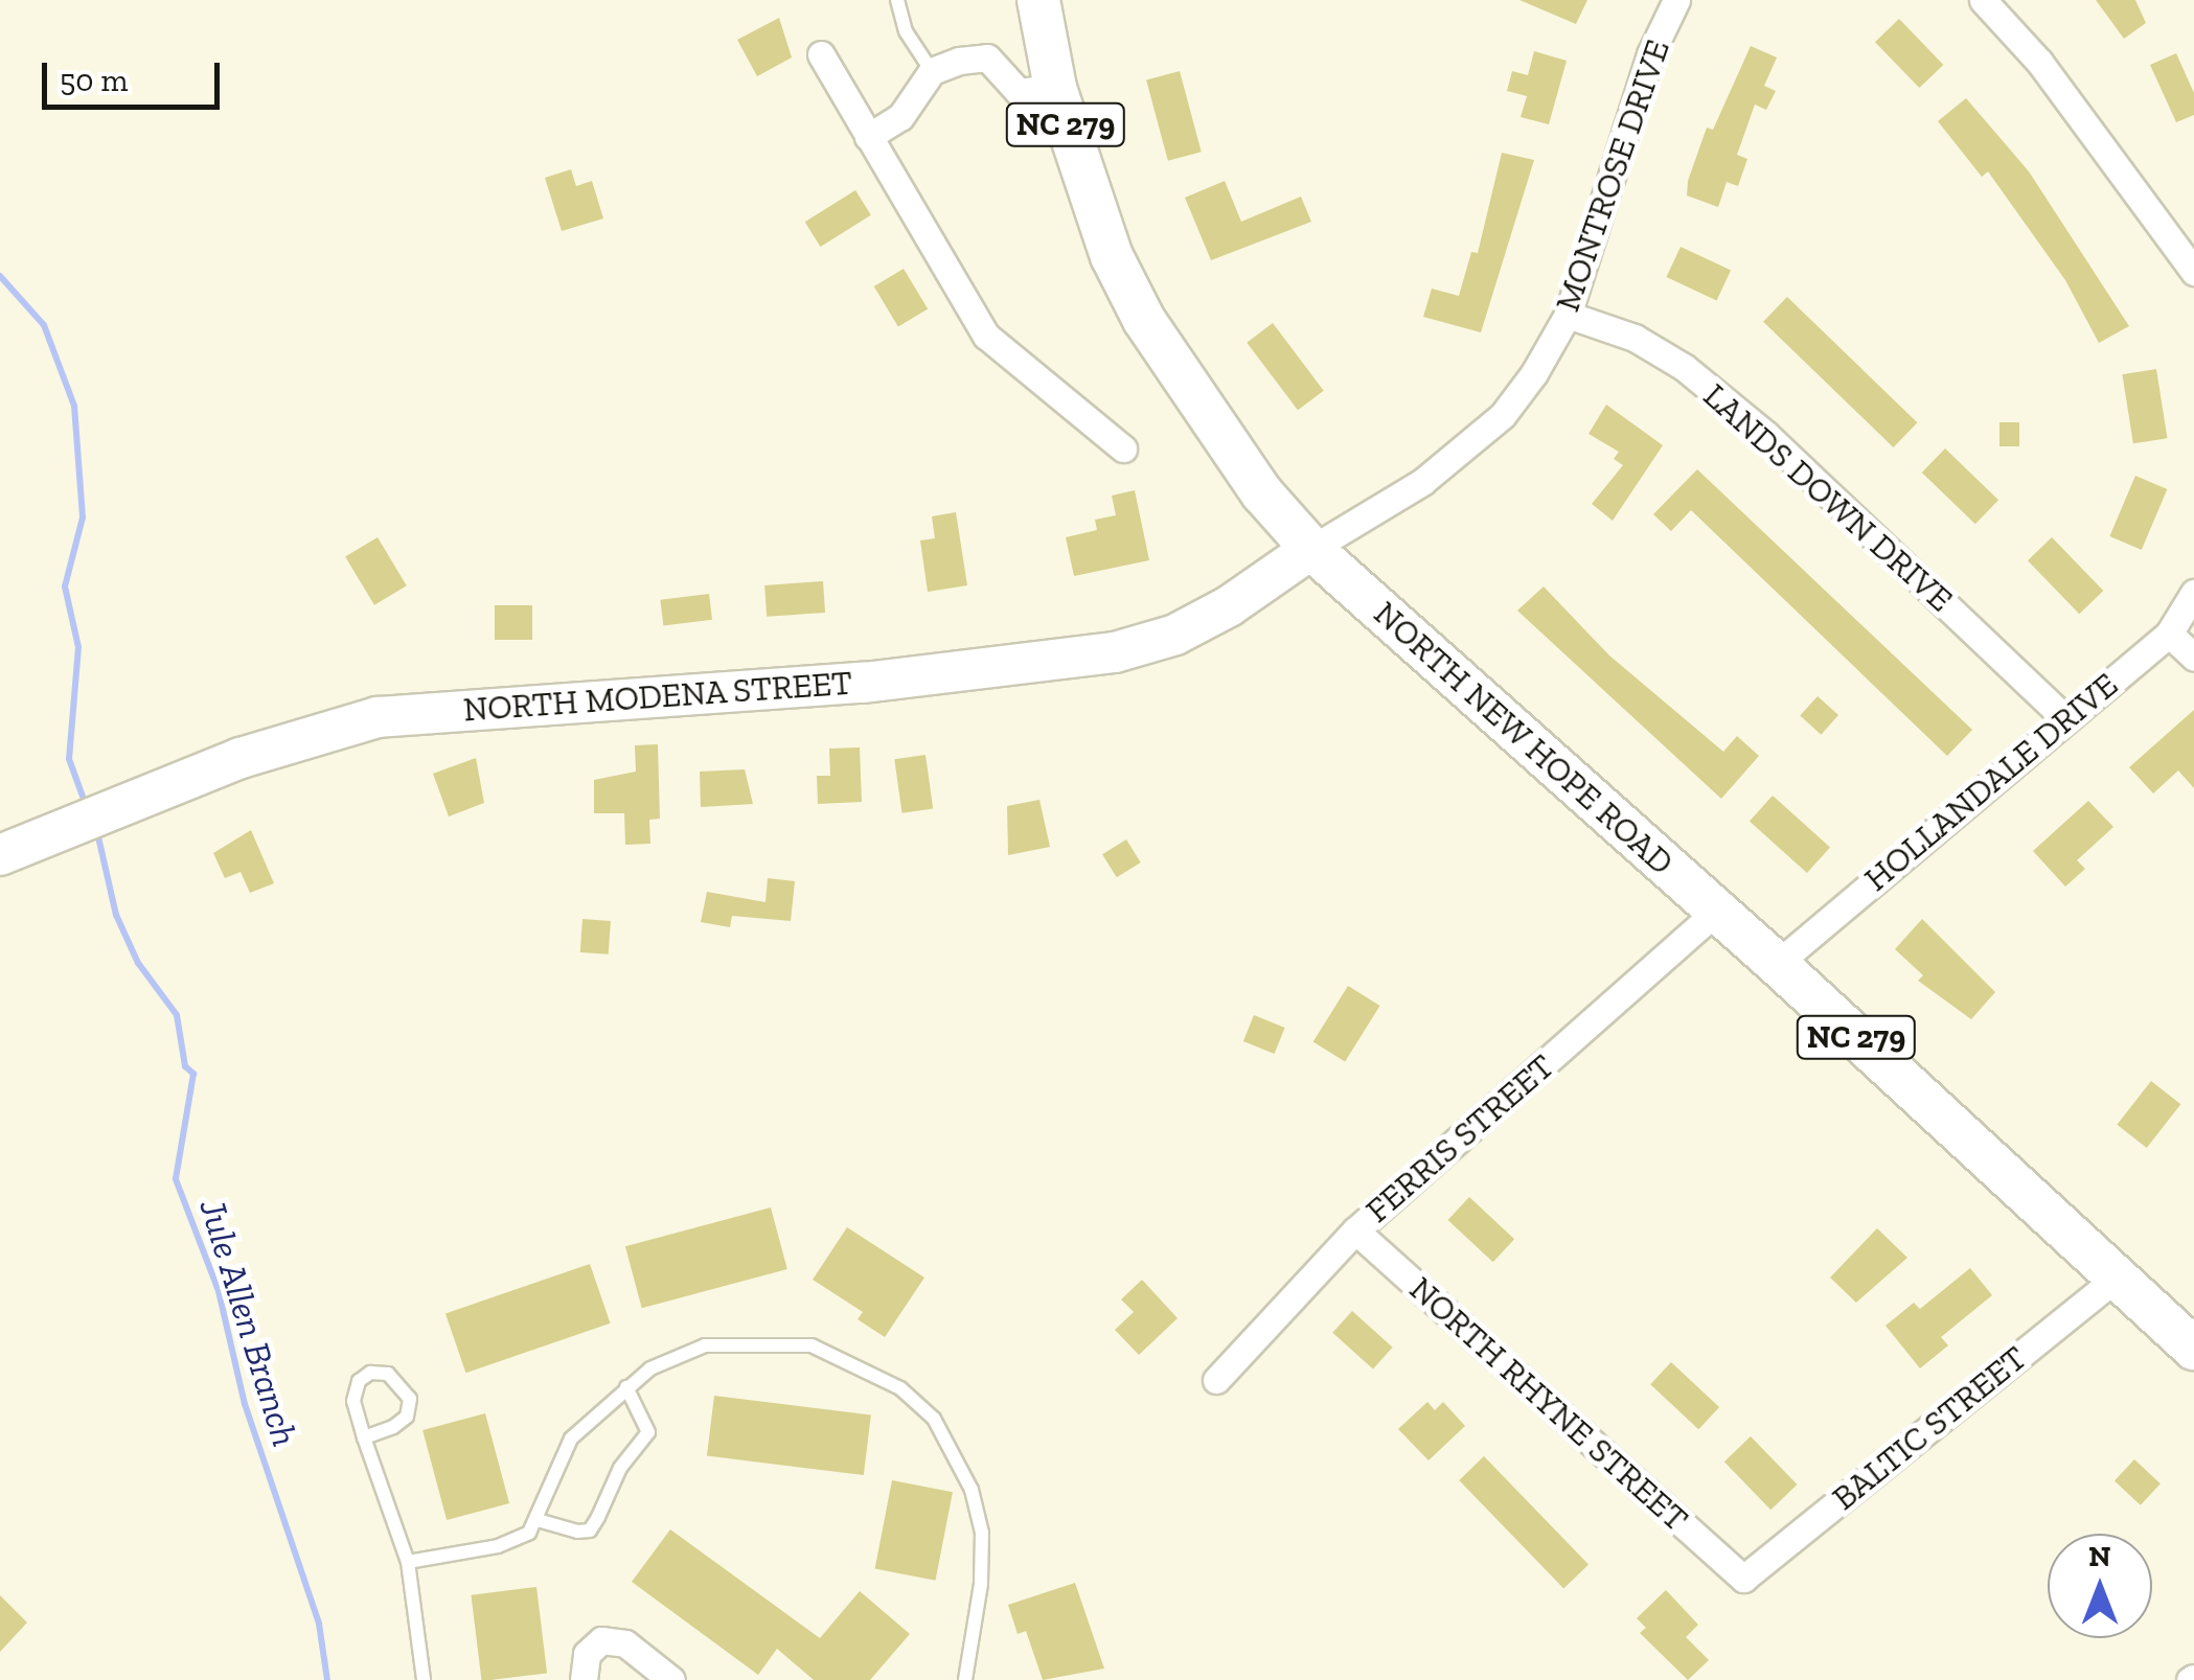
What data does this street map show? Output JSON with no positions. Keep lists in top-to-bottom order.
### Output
{
  "streets": {
    "main road": ["NC 279", "NORTH NEW HOPE ROAD"],
    "street": [
      "MONTROSE DRIVE",
      "LANDS DOWN DRIVE",
      "NORTH MODENA STREET",
      "HOLLANDALE DRIVE",
      "FERRIS STREET",
      "NORTH RHYNE STREET",
      "BALTIC STREET"
    ]
  },
  "crossings": [
    ["MONTROSE DRIVE", "LANDS DOWN DRIVE"],
    ["MONTROSE DRIVE", "NORTH MODENA STREET"],
    ["MONTROSE DRIVE", "NORTH NEW HOPE ROAD"],
    ["LANDS DOWN DRIVE", "HOLLANDALE DRIVE"],
    ["NORTH MODENA STREET", "NORTH NEW HOPE ROAD"],
    ["NORTH NEW HOPE ROAD", "HOLLANDALE DRIVE"],
    ["NORTH NEW HOPE ROAD", "FERRIS STREET"],
    ["NORTH NEW HOPE ROAD", "BALTIC STREET"],
    ["FERRIS STREET", "NORTH RHYNE STREET"],
    ["NORTH RHYNE STREET", "BALTIC STREET"]
  ],
  "water": ["Jule Allen Branch"],
  "scale_bar": "50 m",
  "north": "top"
}
